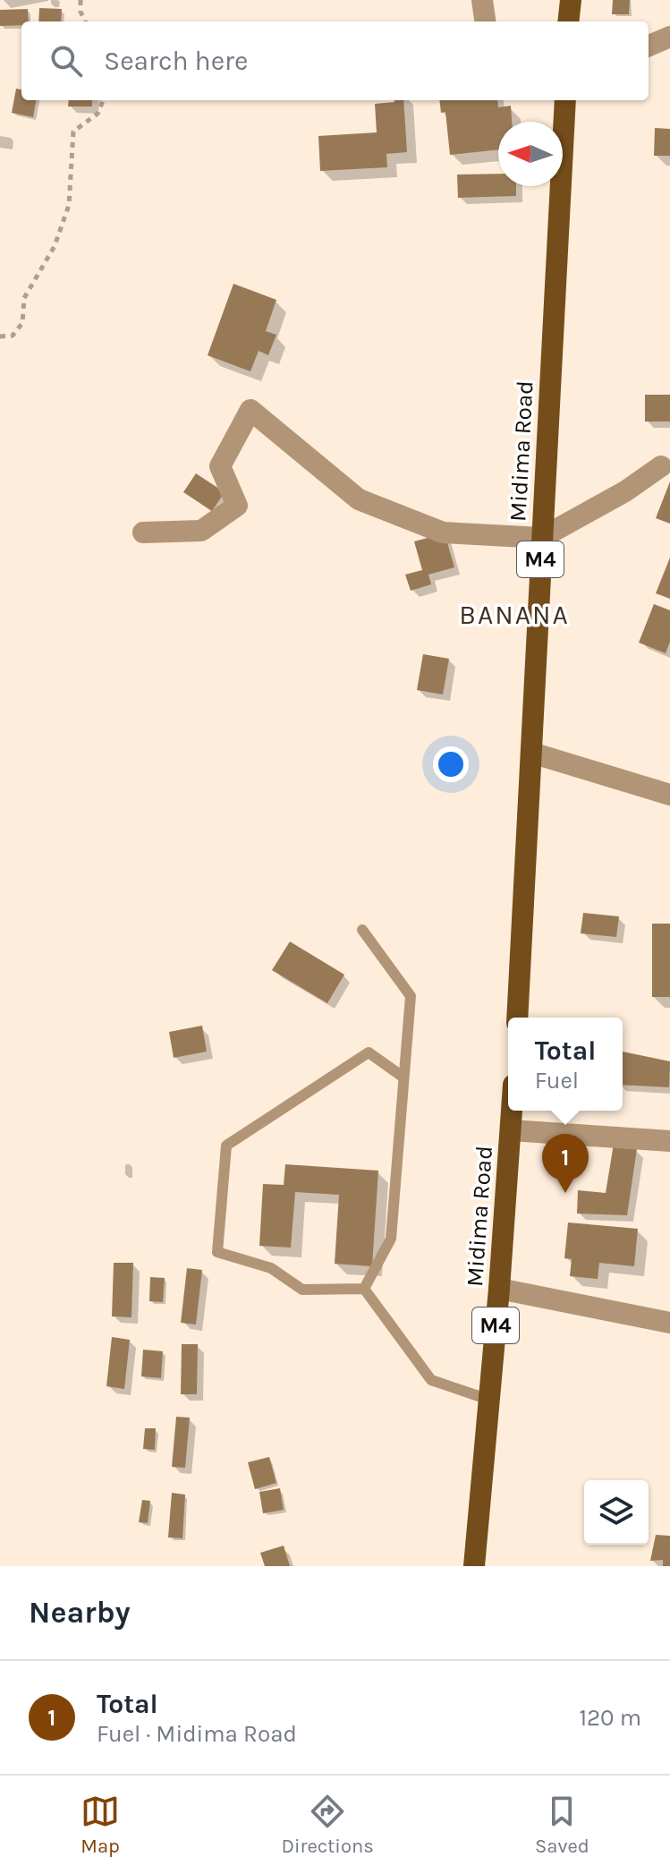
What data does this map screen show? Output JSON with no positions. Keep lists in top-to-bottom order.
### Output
{
  "streets": {
    "main road": ["Midima Road", "M4"]
  },
  "districts": ["BANANA"],
  "north": "left",
  "page": {
    "search": "Search here",
    "popup": ["Total", "Fuel"],
    "pins": "1",
    "heading": "Nearby",
    "list": [
      {
        "mark": "1",
        "name": "Total",
        "note": "Fuel · Midima Road",
        "value": "120 m"
      }
    ],
    "nav": ["Map", "Directions", "Saved"]
  }
}
